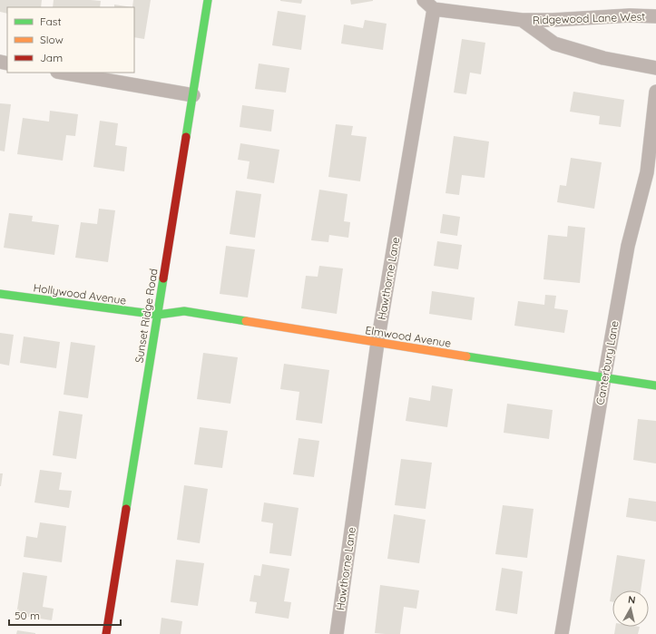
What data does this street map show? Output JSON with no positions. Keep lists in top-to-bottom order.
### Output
{
  "streets": {
    "street": [
      "Ridgewood Lane West",
      "Hawthorne Lane",
      "Hollywood Avenue",
      "Sunset Ridge Road",
      "Elmwood Avenue",
      "Canterbury Lane"
    ]
  },
  "crossings": [
    ["Ridgewood Lane West", "Hawthorne Lane"],
    ["Hawthorne Lane", "Elmwood Avenue"],
    ["Hollywood Avenue", "Sunset Ridge Road"],
    ["Hollywood Avenue", "Elmwood Avenue"],
    ["Sunset Ridge Road", "Elmwood Avenue"],
    ["Elmwood Avenue", "Canterbury Lane"]
  ],
  "legend": ["Fast", "Slow", "Jam"],
  "scale_bar": "50 m",
  "north": "top"
}
